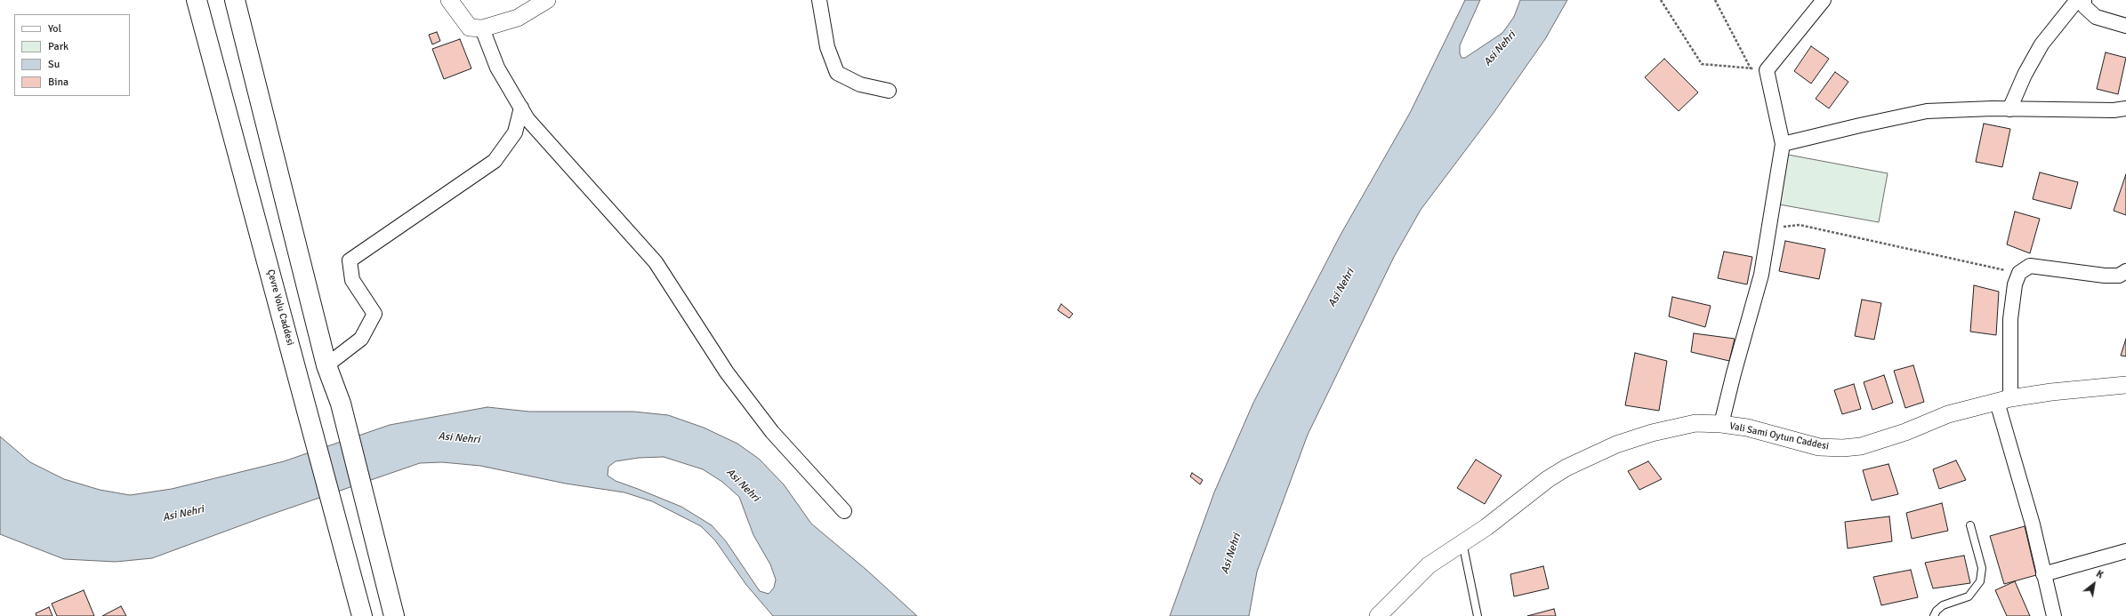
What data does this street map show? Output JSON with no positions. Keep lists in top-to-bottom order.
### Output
{
  "streets": {
    "highway": ["Çevre Yolu Caddesi"],
    "street": ["Vali Sami Oytun Caddesi"]
  },
  "water": ["Asi Nehri"],
  "legend": [
    "Yol",
    "Park",
    "Su",
    "Bina"
  ],
  "north": "top right"
}
